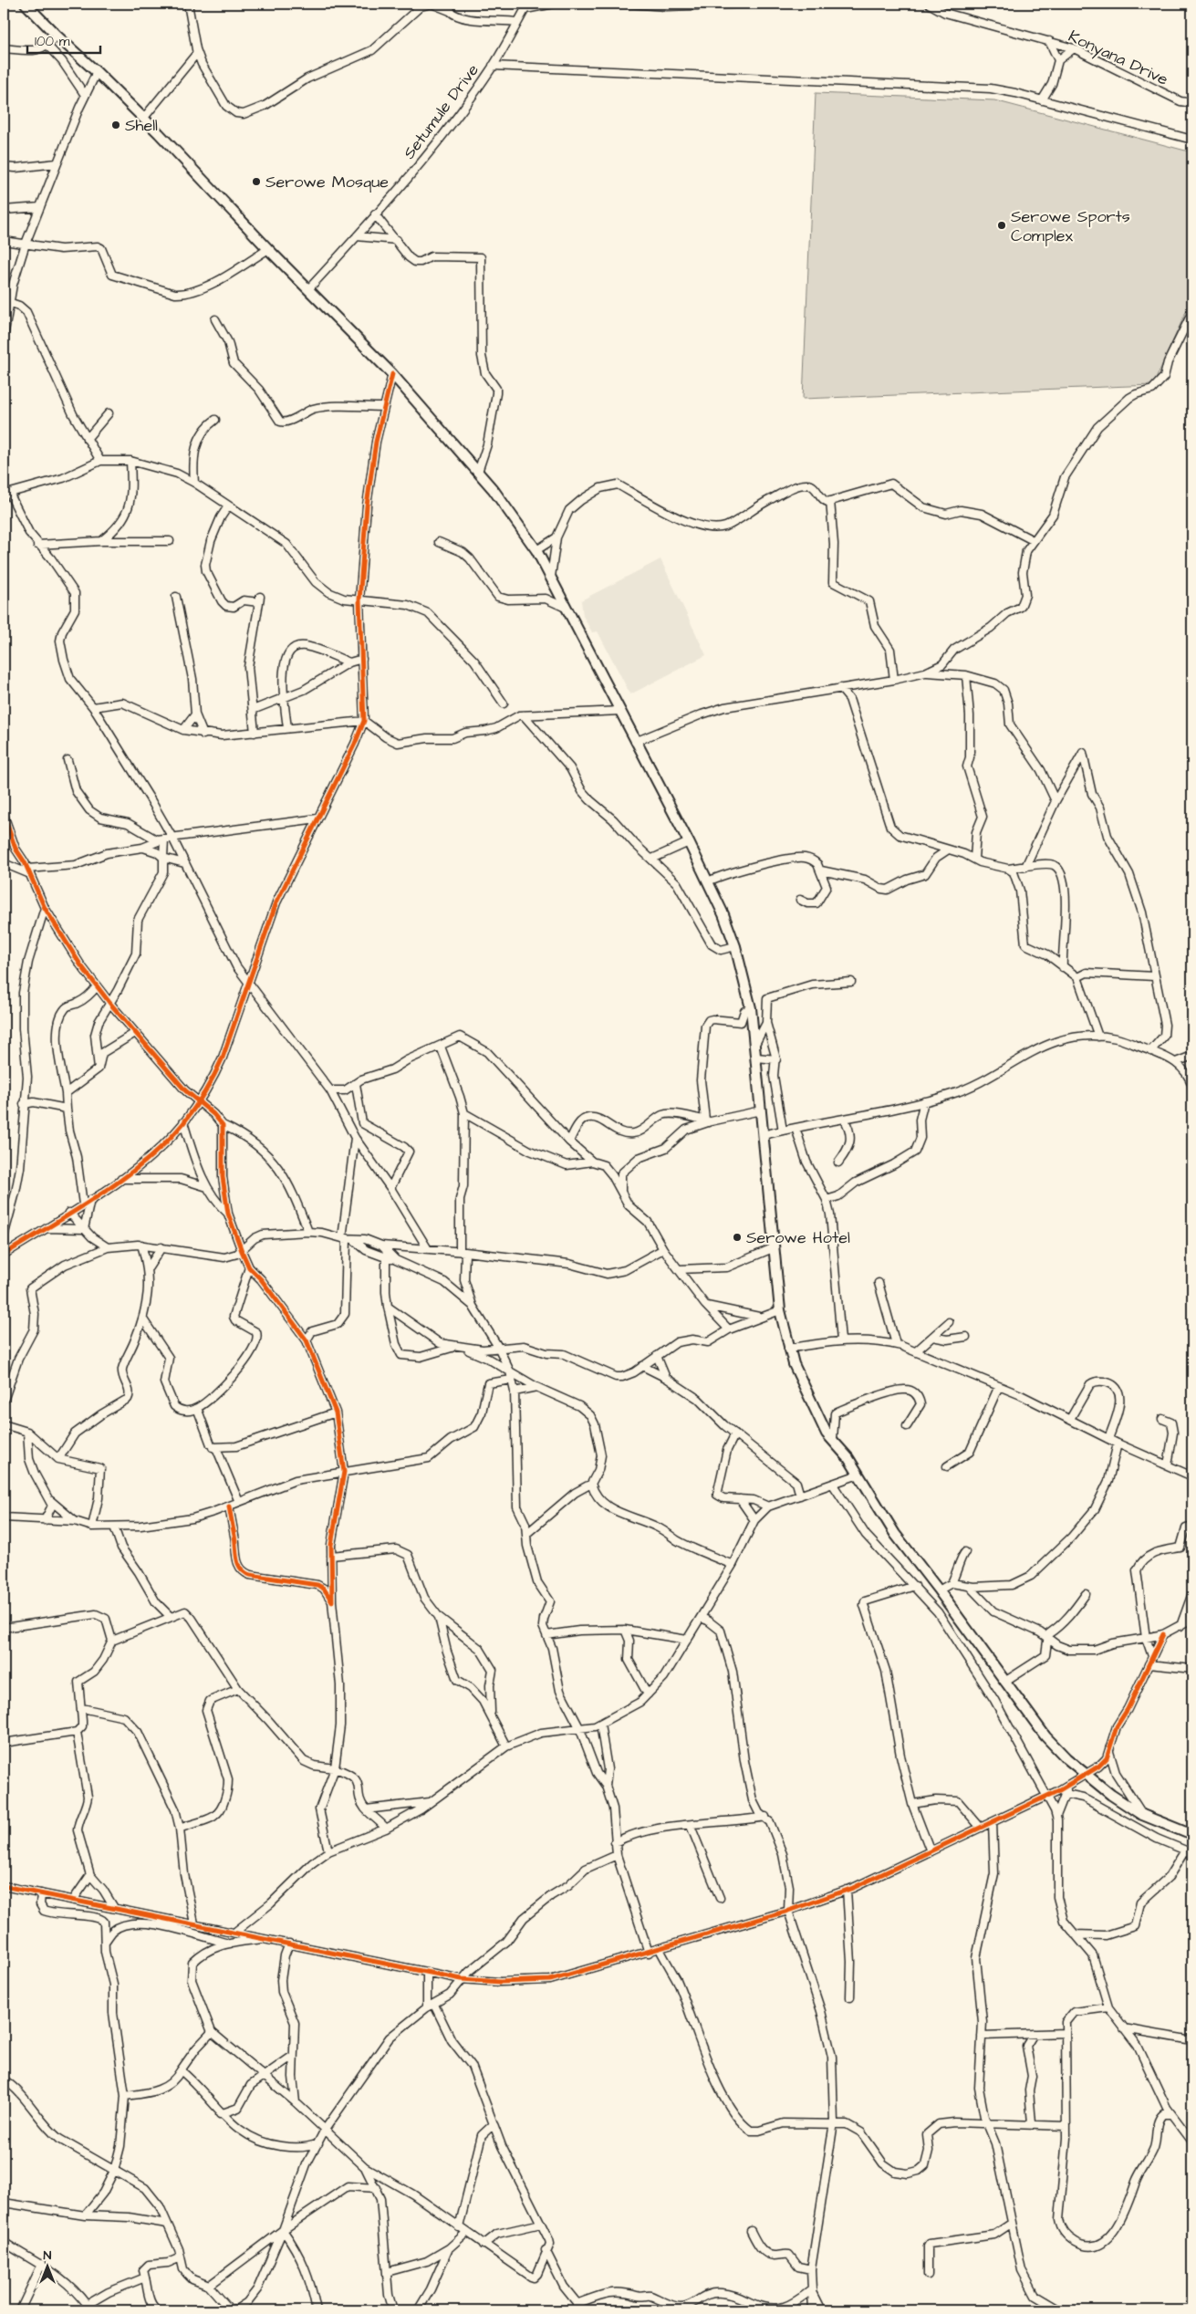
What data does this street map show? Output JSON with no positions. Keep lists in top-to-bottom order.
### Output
{
  "streets": {
    "street": ["Konyana Drive", "Setumule Drive"]
  },
  "places": [
    "Shell",
    "Serowe Mosque",
    "Serowe Sports Complex",
    "Serowe Hotel"
  ],
  "scale_bar": "100 m",
  "north": "top"
}
